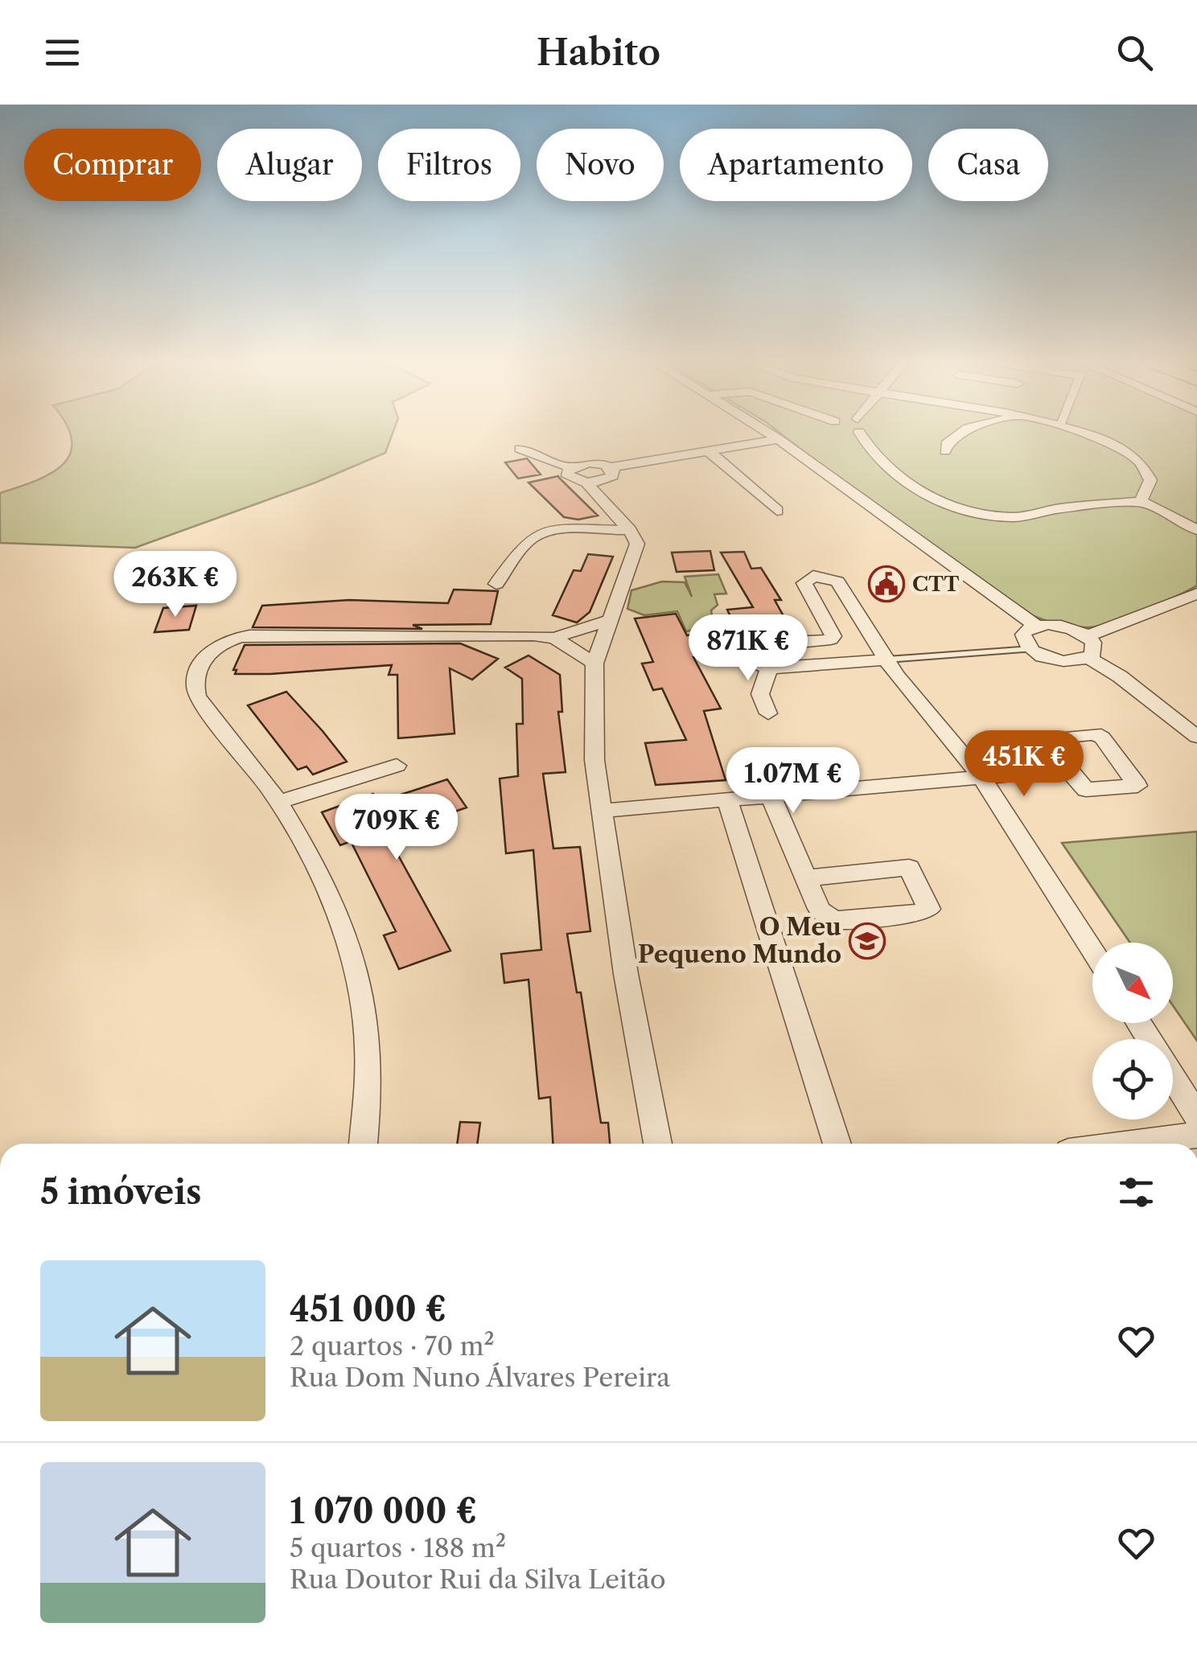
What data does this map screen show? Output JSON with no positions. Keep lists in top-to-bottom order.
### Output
{
  "places": {
    "public building": ["CTT"],
    "school or university": ["O Meu Pequeno Mundo"]
  },
  "north": "bottom right",
  "page": {
    "header": "Habito",
    "chip": [
      "Comprar",
      "Alugar",
      "Filtros",
      "Novo",
      "Apartamento",
      "Casa"
    ],
    "price": [
      "263K €",
      "871K €",
      "451K €",
      "1.07M €",
      "709K €"
    ],
    "heading": "5 imóveis",
    "list": [
      {
        "name": "451 000 €",
        "note": "2 quartos · 70 m² · Rua Dom Nuno Álvares Pereira"
      },
      {
        "name": "1 070 000 €",
        "note": "5 quartos · 188 m² · Rua Doutor Rui da Silva Leitão"
      }
    ]
  }
}
